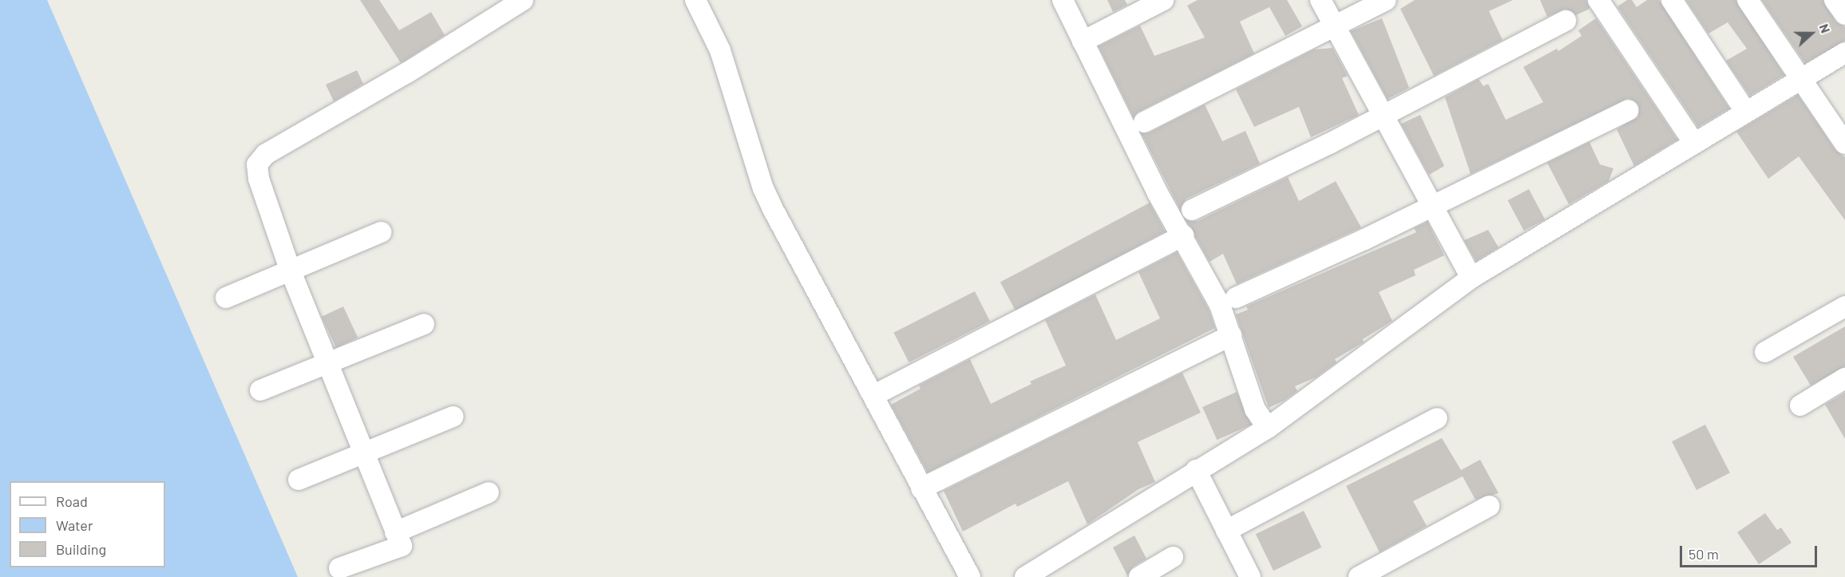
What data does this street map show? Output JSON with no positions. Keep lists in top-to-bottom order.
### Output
{
  "legend": ["Road", "Water", "Building"],
  "scale_bar": "50 m",
  "north": "right"
}
